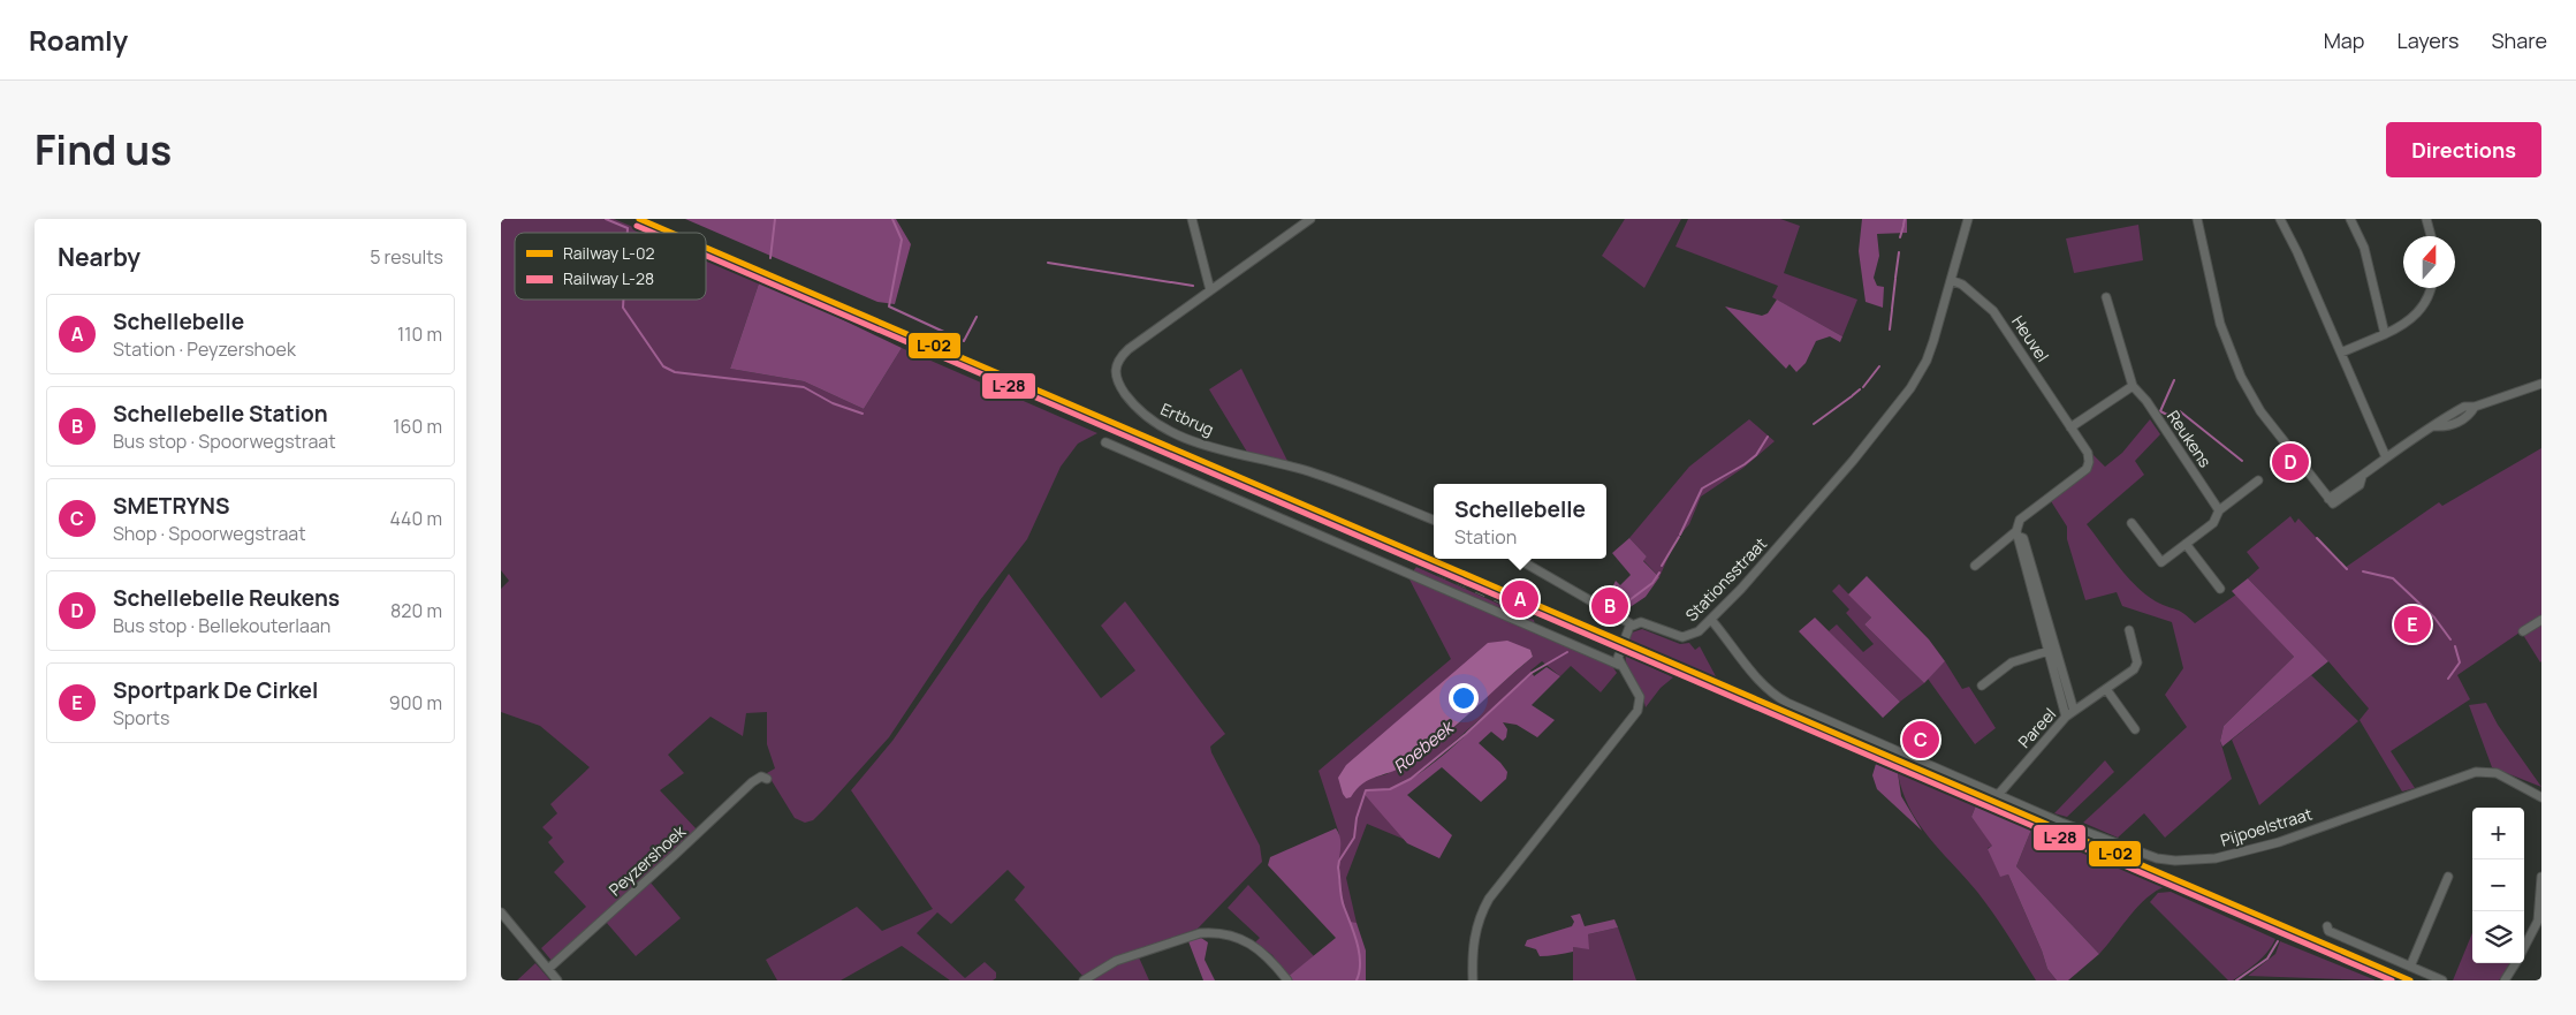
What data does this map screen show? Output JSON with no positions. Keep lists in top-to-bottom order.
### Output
{
  "streets": {
    "street": [
      "Heuvel",
      "Ertbrug",
      "Reukens",
      "Stationsstraat",
      "Pareel",
      "Pijpoelstraat",
      "Peyzershoek"
    ]
  },
  "crossings": [
    ["Heuvel", "Stationsstraat"],
    ["Stationsstraat", "Pijpoelstraat"],
    ["Pareel", "Pijpoelstraat"]
  ],
  "water": ["Roebeek"],
  "lines": ["rail line L-02", "rail line L-28"],
  "legend": ["Railway L-02", "Railway L-28"],
  "north": "top",
  "page": {
    "header": "Roamly",
    "nav": ["Map", "Layers", "Share"],
    "title": "Find us",
    "buttons": "Directions",
    "heading": ["Nearby", "5 results"],
    "list": [
      {
        "mark": "A",
        "name": "Schellebelle",
        "note": "Station · Peyzershoek",
        "value": "110 m"
      },
      {
        "mark": "B",
        "name": "Schellebelle Station",
        "note": "Bus stop · Spoorwegstraat",
        "value": "160 m"
      },
      {
        "mark": "C",
        "name": "SMETRYNS",
        "note": "Shop · Spoorwegstraat",
        "value": "440 m"
      },
      {
        "mark": "D",
        "name": "Schellebelle Reukens",
        "note": "Bus stop · Bellekouterlaan",
        "value": "820 m"
      },
      {
        "mark": "E",
        "name": "Sportpark De Cirkel",
        "note": "Sports",
        "value": "900 m"
      }
    ],
    "pins": [
      "D",
      "A",
      "B",
      "E",
      "C"
    ],
    "popup": ["Schellebelle", "Station"],
    "map_buttons": ["+", "−"]
  }
}
